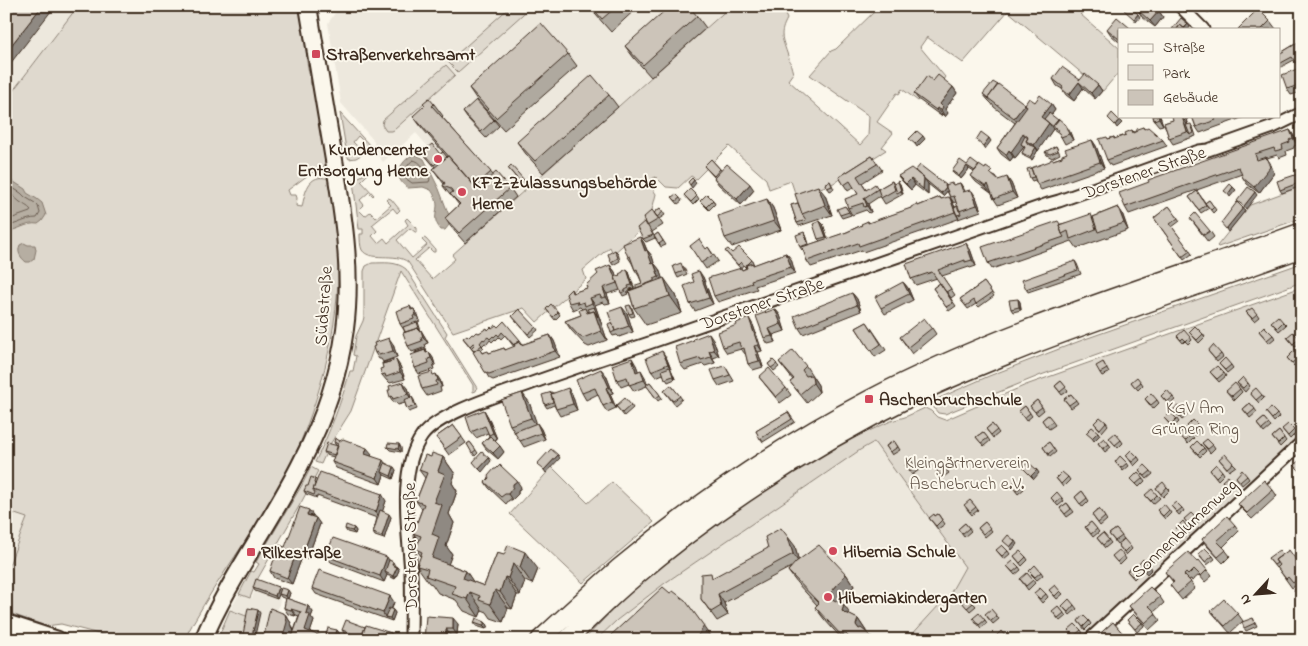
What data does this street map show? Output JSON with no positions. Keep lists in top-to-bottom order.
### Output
{
  "streets": {
    "street": ["Dorstener Straße", "Südstraße", "Sonnenblumenweg"]
  },
  "parks": ["KGV Am Grünen Ring", "Kleingärtnerverein Aschebruch e.V."],
  "places": {
    "transit": ["Straßenverkehrsamt", "Aschenbruchschule", "Rilkestraße"],
    "other": [
      "Kundencenter Entsorgung Herne",
      "KFZ-Zulassungsbehörde Herne",
      "Hibernia Schule",
      "Hiberniakindergarten"
    ]
  },
  "legend": ["Straße", "Park", "Gebäude"],
  "north": "bottom left"
}
